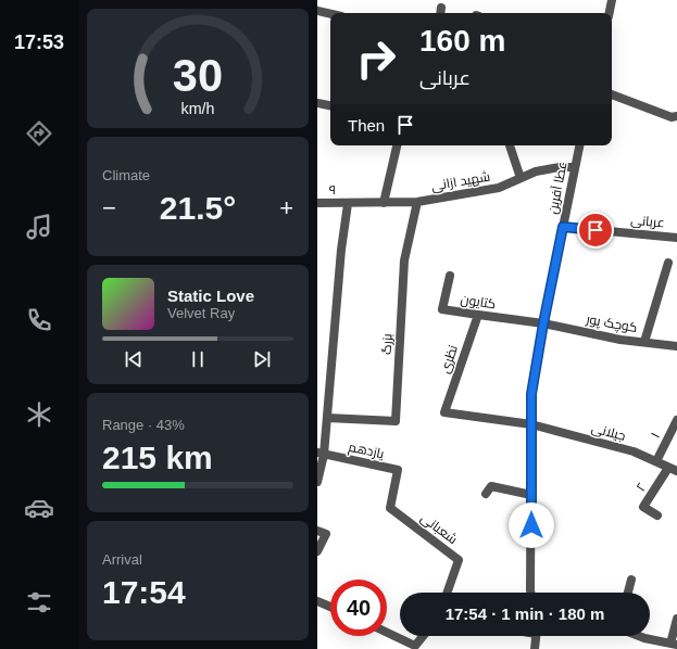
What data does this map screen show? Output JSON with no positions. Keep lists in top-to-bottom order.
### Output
{
  "streets": {
    "street": [
      "شهید ازانی",
      "عطا آفرین",
      "۹",
      "عربانی",
      "کتایون",
      "کوچک پور",
      "بزرگ",
      "نظری",
      "جیلانی",
      "۱",
      "یازدهم",
      "۲",
      "شعبانی"
    ]
  },
  "crossings": [
    ["شهید ازانی", "عطا آفرین"],
    ["شهید ازانی", "۹"],
    ["شهید ازانی", "بزرگ"],
    ["عطا آفرین", "عربانی"],
    ["عطا آفرین", "کتایون"],
    ["عطا آفرین", "کوچک پور"],
    ["عطا آفرین", "نظری"],
    ["عطا آفرین", "جیلانی"],
    ["کتایون", "کوچک پور"],
    ["کتایون", "نظری"],
    ["نظری", "جیلانی"],
    ["جیلانی", "۱"],
    ["جیلانی", "۲"],
    ["یازدهم", "شعبانی"]
  ],
  "page": {
    "tabs": "17:53",
    "turn": ["160 m", "عربانی"],
    "then": "Then",
    "tile": [
      "Climate",
      ["Range · 43%", "215 km"],
      ["Arrival", "17:54"]
    ],
    "heat": ["−", "21.5°", "+"],
    "song": ["Static Love", "Velvet Ray"],
    "limit": "40",
    "trip": "17:54 · 1 min · 180 m",
    "gauge": ["30", "km/h"]
  }
}
